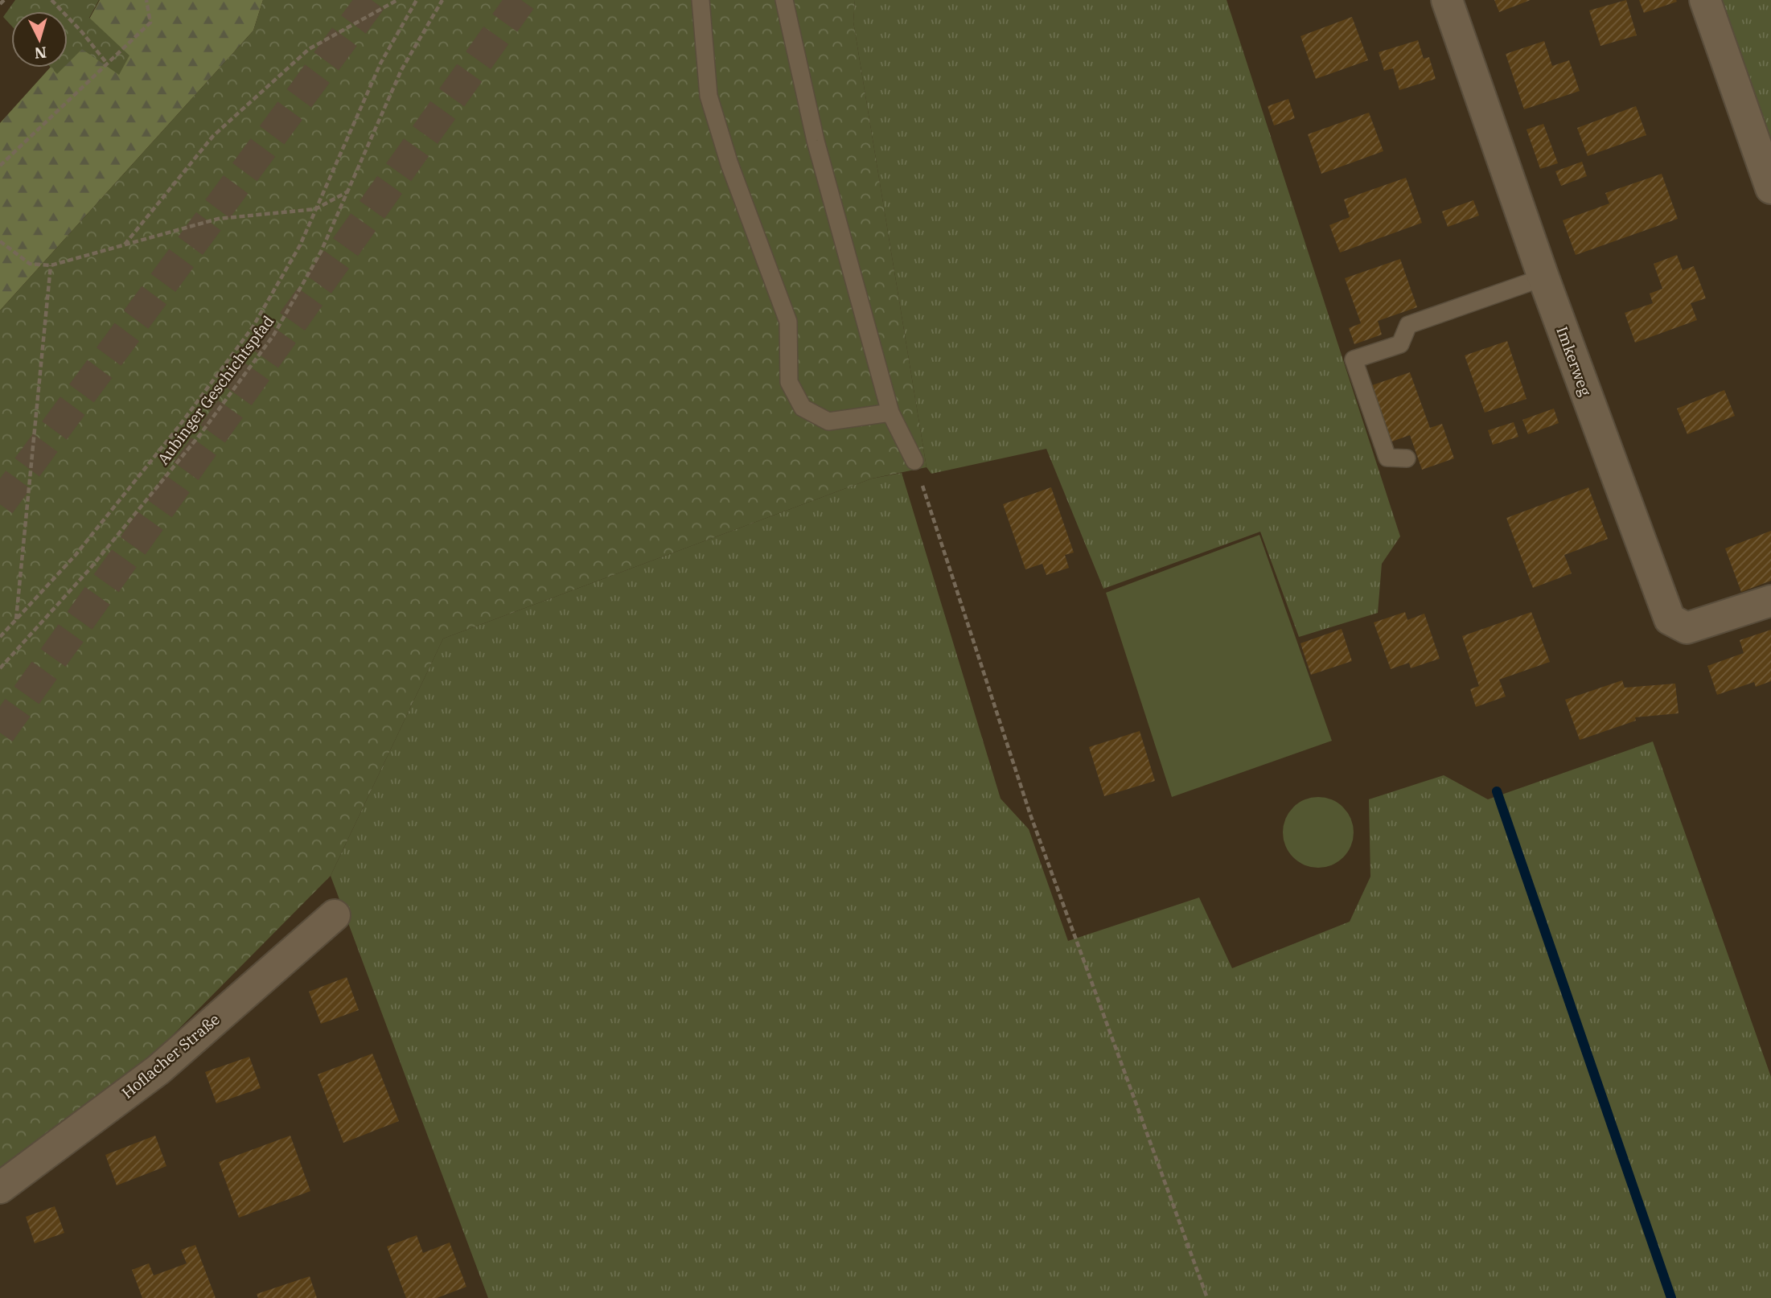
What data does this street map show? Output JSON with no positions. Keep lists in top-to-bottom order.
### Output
{
  "streets": {
    "street": ["Imkerweg", "Hoflacher Straße"],
    "path": ["Aubinger Geschichtspfad"]
  },
  "north": "bottom"
}
